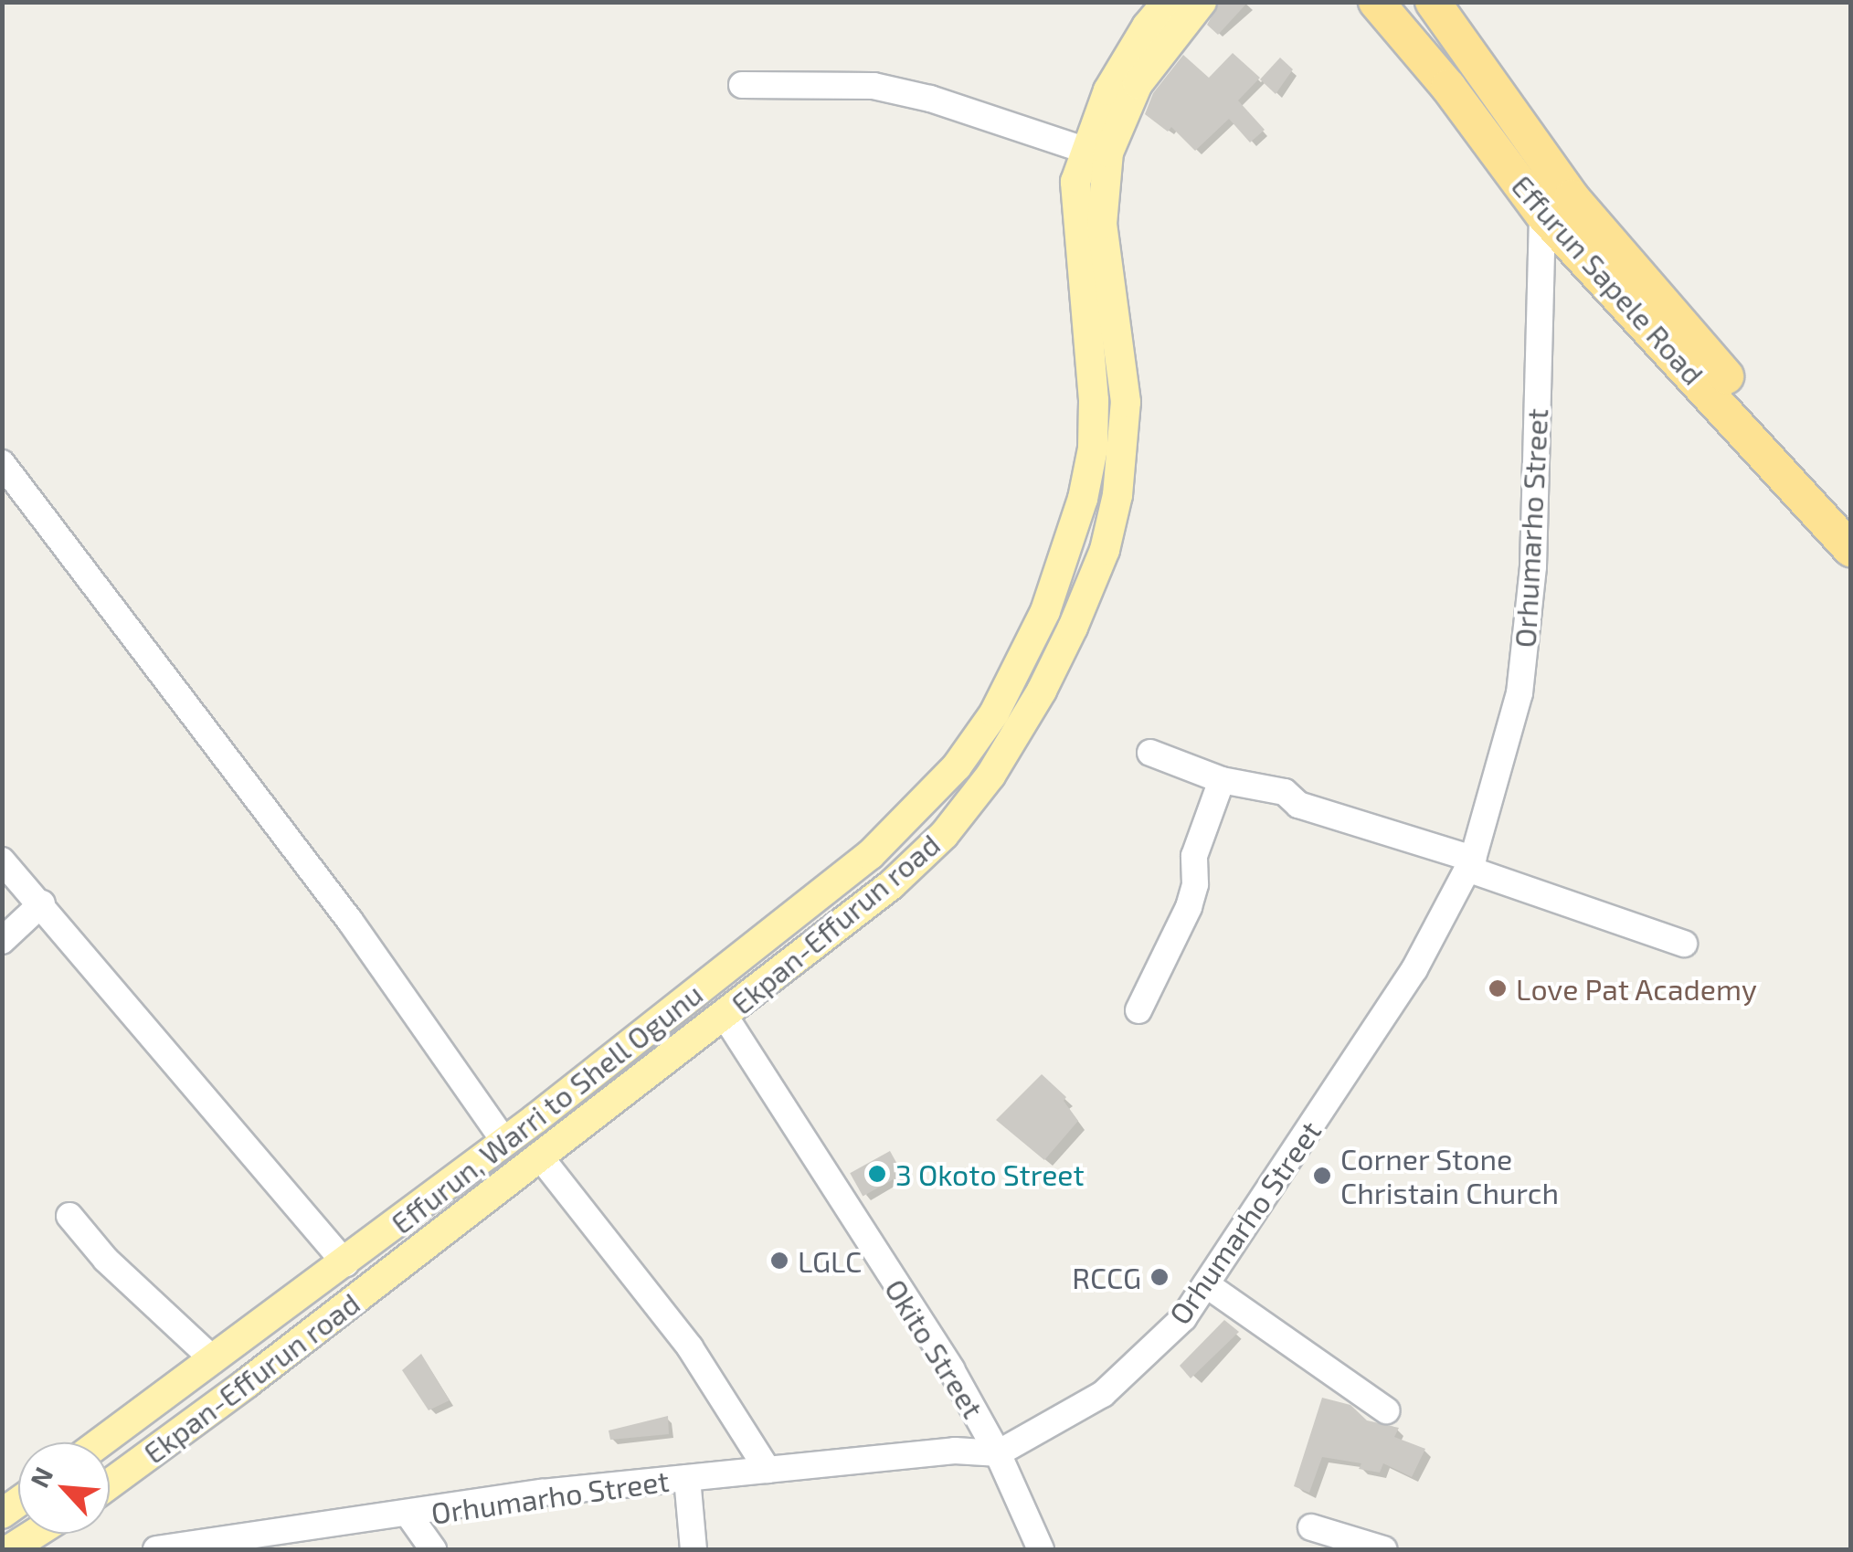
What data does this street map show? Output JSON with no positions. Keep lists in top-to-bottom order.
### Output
{
  "streets": {
    "highway": ["Effurun Sapele Road"],
    "main road": ["Ekpan-Effurun road", "Effurun, Warri to Shell Ogunu"],
    "street": ["Orhumarho Street", "Okito Street"]
  },
  "crossings": [
    ["Effurun Sapele Road", "Orhumarho Street"],
    ["Orhumarho Street", "Okito Street"],
    ["Ekpan-Effurun road", "Okito Street"]
  ],
  "places": [
    "Love Pat Academy",
    "3 Okoto Street",
    "Corner Stone Christain Church",
    "LGLC",
    "RCCG"
  ],
  "north": "top left"
}
